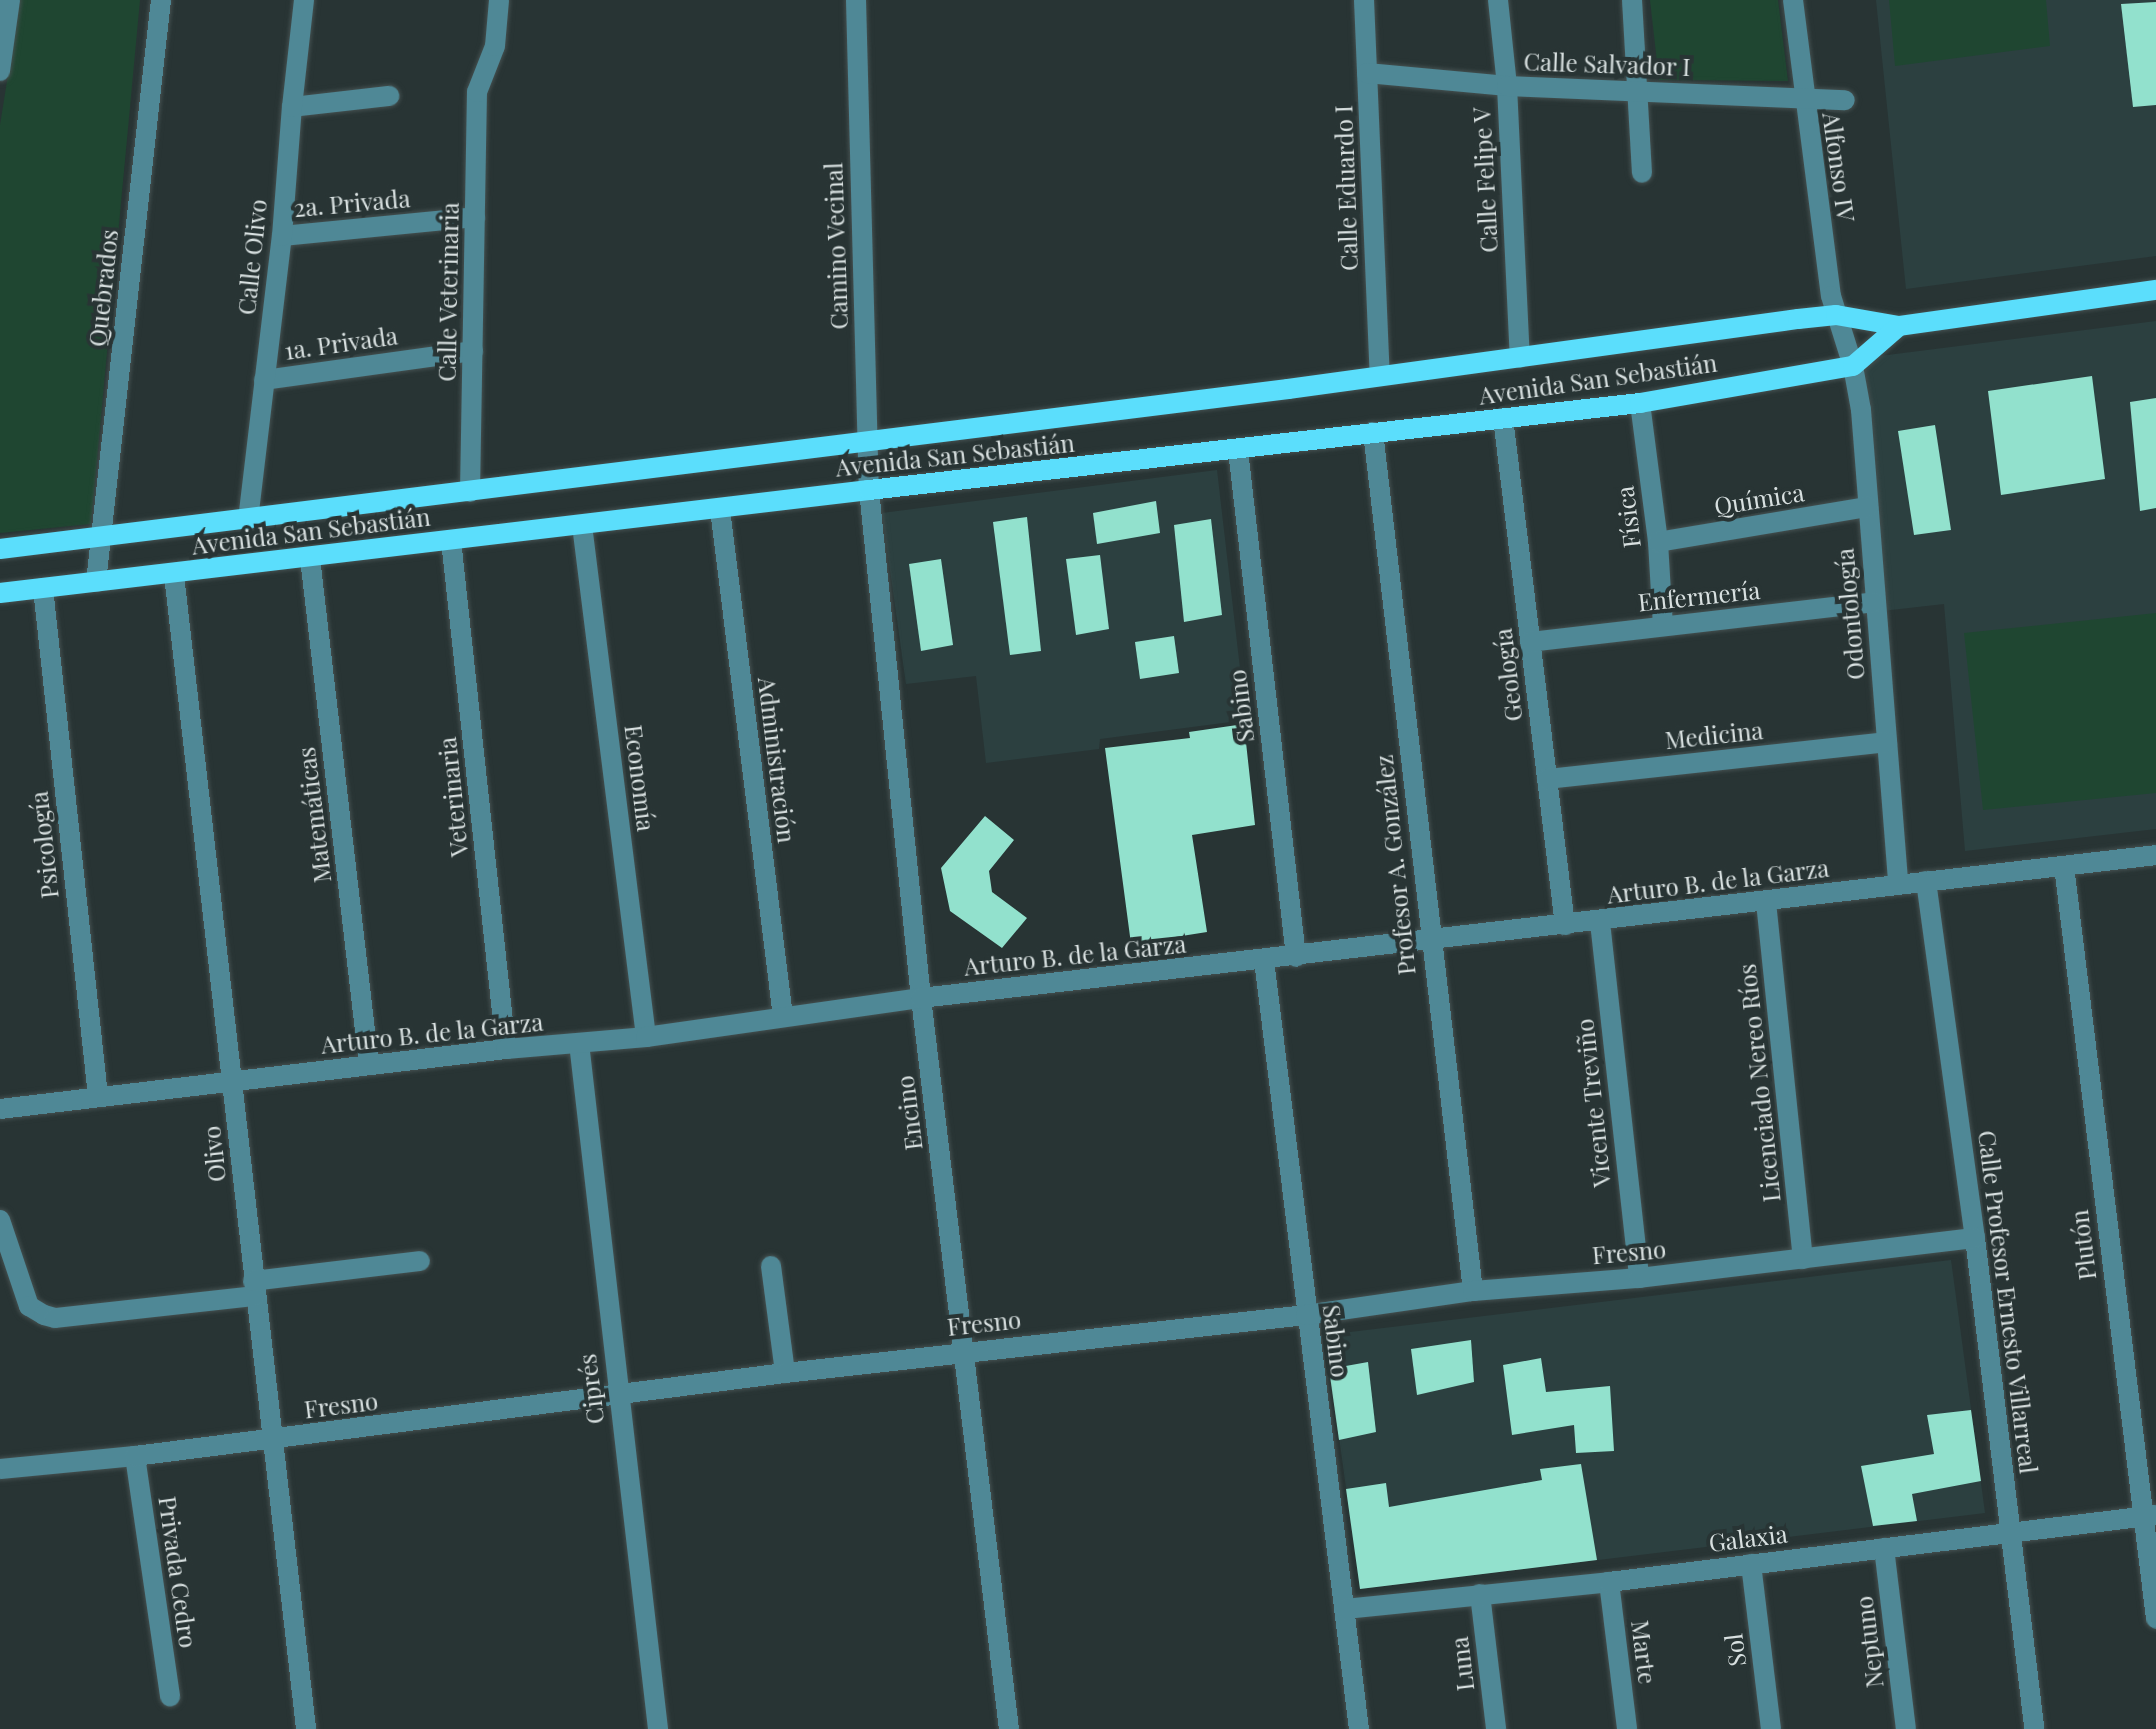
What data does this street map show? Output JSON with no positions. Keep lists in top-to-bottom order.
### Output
{
  "streets": {
    "main road": ["Avenida San Sebastián"],
    "street": [
      "Calle Salvador I",
      "Alfonso IV",
      "Calle Felipe V",
      "Calle Eduardo I",
      "2a. Privada",
      "Camino Vecinal",
      "Calle Olivo",
      "Quebrados",
      "Calle Veterinaria",
      "1a. Privada",
      "Química",
      "Física",
      "Enfermería",
      "Odontología",
      "Geología",
      "Sabino",
      "Medicina",
      "Administración",
      "Economía",
      "Veterinaria",
      "Matemáticas",
      "Psicología",
      "Profesor A. González",
      "Arturo B. de la Garza",
      "Licenciado Nereo Ríos",
      "Vicente Treviño",
      "Encino",
      "Olivo",
      "Plutón",
      "Fresno",
      "Calle Profesor Ernesto Villarreal",
      "Ciprés",
      "Galaxia",
      "Privada Cedro",
      "Neptuno",
      "Sol",
      "Marte",
      "Luna"
    ]
  },
  "crossings": [
    ["Calle Salvador I", "Alfonso IV"],
    ["Calle Salvador I", "Calle Felipe V"],
    ["Calle Salvador I", "Calle Eduardo I"],
    ["Alfonso IV", "Avenida San Sebastián"],
    ["Alfonso IV", "Odontología"],
    ["Calle Felipe V", "Avenida San Sebastián"],
    ["Calle Eduardo I", "Avenida San Sebastián"],
    ["2a. Privada", "Calle Olivo"],
    ["2a. Privada", "Calle Veterinaria"],
    ["Camino Vecinal", "Avenida San Sebastián"],
    ["Camino Vecinal", "Encino"],
    ["Calle Olivo", "1a. Privada"],
    ["Calle Olivo", "Avenida San Sebastián"],
    ["Quebrados", "Avenida San Sebastián"],
    ["Calle Veterinaria", "1a. Privada"],
    ["Calle Veterinaria", "Avenida San Sebastián"],
    ["Avenida San Sebastián", "Física"],
    ["Avenida San Sebastián", "Odontología"],
    ["Avenida San Sebastián", "Geología"],
    ["Avenida San Sebastián", "Sabino"],
    ["Avenida San Sebastián", "Administración"],
    ["Avenida San Sebastián", "Economía"],
    ["Avenida San Sebastián", "Veterinaria"],
    ["Avenida San Sebastián", "Matemáticas"],
    ["Avenida San Sebastián", "Psicología"],
    ["Avenida San Sebastián", "Profesor A. González"],
    ["Avenida San Sebastián", "Encino"],
    ["Avenida San Sebastián", "Olivo"],
    ["Química", "Física"],
    ["Química", "Odontología"],
    ["Física", "Enfermería"],
    ["Enfermería", "Odontología"],
    ["Enfermería", "Geología"],
    ["Odontología", "Medicina"],
    ["Odontología", "Arturo B. de la Garza"],
    ["Geología", "Medicina"],
    ["Geología", "Arturo B. de la Garza"],
    ["Sabino", "Arturo B. de la Garza"],
    ["Sabino", "Fresno"],
    ["Sabino", "Galaxia"],
    ["Administración", "Arturo B. de la Garza"],
    ["Economía", "Arturo B. de la Garza"],
    ["Veterinaria", "Arturo B. de la Garza"],
    ["Matemáticas", "Arturo B. de la Garza"],
    ["Psicología", "Arturo B. de la Garza"],
    ["Profesor A. González", "Arturo B. de la Garza"],
    ["Profesor A. González", "Fresno"],
    ["Arturo B. de la Garza", "Licenciado Nereo Ríos"],
    ["Arturo B. de la Garza", "Vicente Treviño"],
    ["Arturo B. de la Garza", "Encino"],
    ["Arturo B. de la Garza", "Olivo"],
    ["Arturo B. de la Garza", "Plutón"],
    ["Arturo B. de la Garza", "Calle Profesor Ernesto Villarreal"],
    ["Arturo B. de la Garza", "Ciprés"],
    ["Licenciado Nereo Ríos", "Fresno"],
    ["Vicente Treviño", "Fresno"],
    ["Encino", "Fresno"],
    ["Olivo", "Fresno"],
    ["Plutón", "Galaxia"],
    ["Fresno", "Calle Profesor Ernesto Villarreal"],
    ["Fresno", "Ciprés"],
    ["Fresno", "Privada Cedro"],
    ["Calle Profesor Ernesto Villarreal", "Galaxia"],
    ["Galaxia", "Neptuno"],
    ["Galaxia", "Sol"],
    ["Galaxia", "Marte"],
    ["Galaxia", "Luna"]
  ]
}
